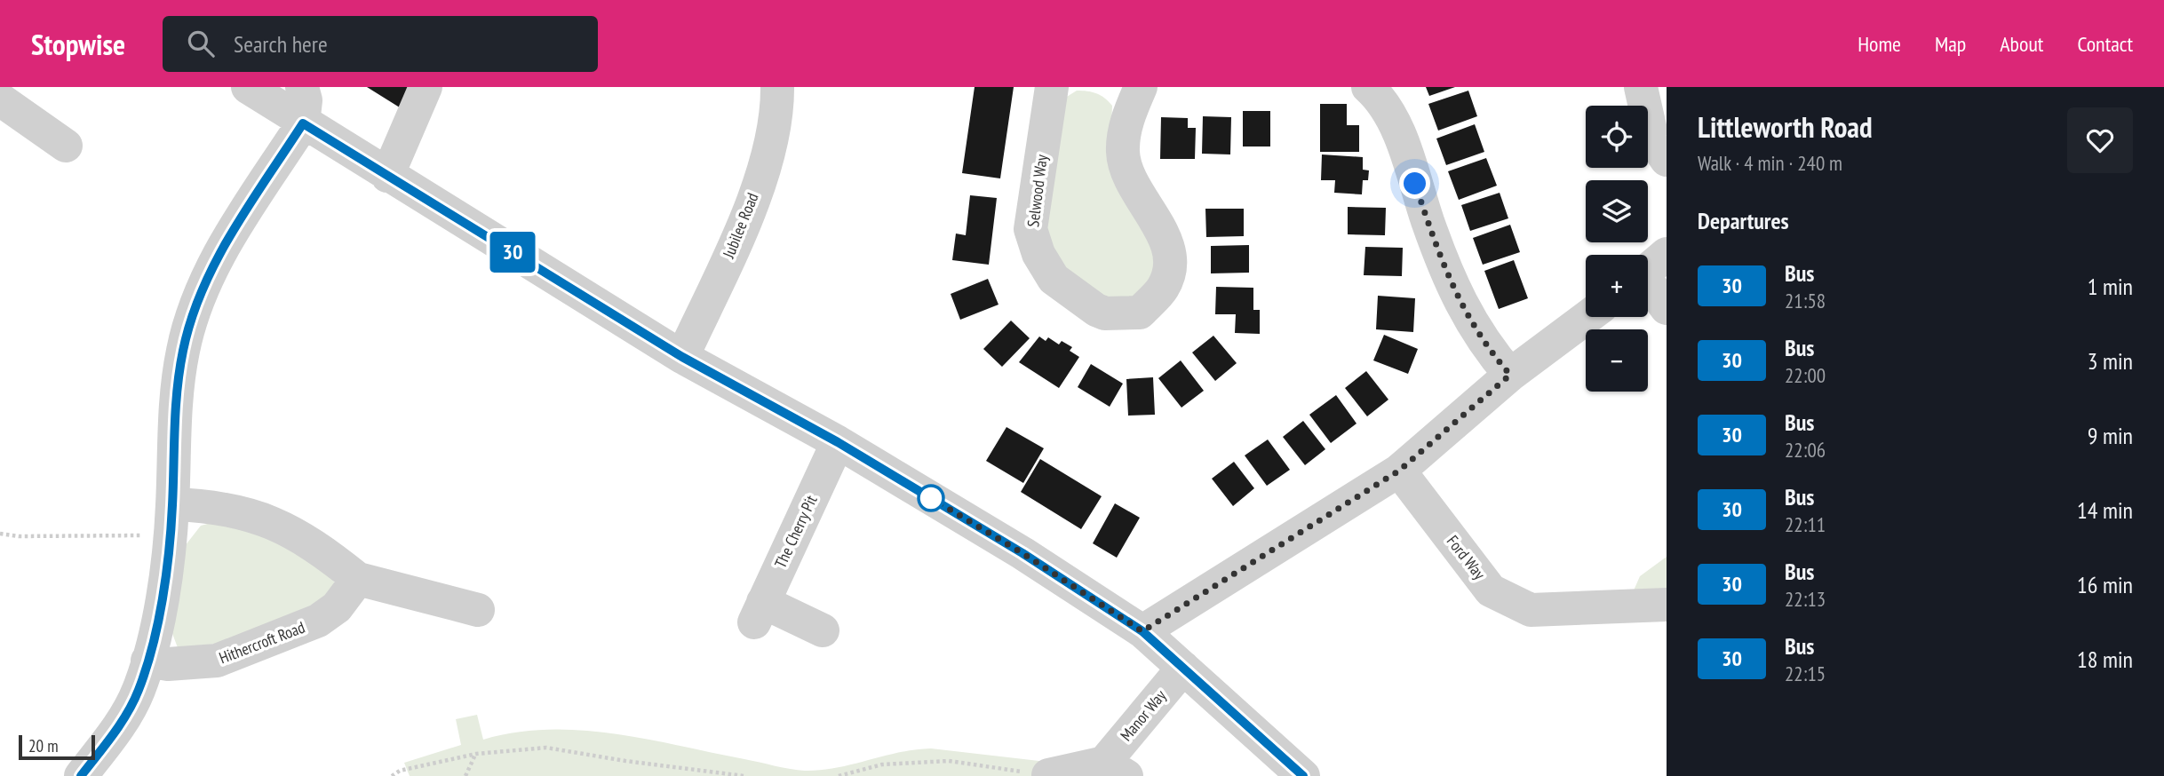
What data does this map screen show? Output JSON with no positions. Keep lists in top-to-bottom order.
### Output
{
  "streets": {
    "street": [
      "Selwood Way",
      "Jubilee Road",
      "The Cherry Pit",
      "Ford Way",
      "Hithercroft Road",
      "Manor Way"
    ]
  },
  "lines": ["bus line 30"],
  "scale_bar": "20 m",
  "page": {
    "header": "Stopwise",
    "search": "Search here",
    "nav": [
      "Home",
      "Map",
      "About",
      "Contact"
    ],
    "on_map": "30",
    "heading": [
      ["Littleworth Road", "Walk · 4 min · 240 m"],
      "Departures"
    ],
    "map_buttons": ["+", "−"],
    "list": [
      {
        "mark": "30",
        "name": "Bus",
        "note": "21:58",
        "value": "1 min"
      },
      {
        "mark": "30",
        "name": "Bus",
        "note": "22:00",
        "value": "3 min"
      },
      {
        "mark": "30",
        "name": "Bus",
        "note": "22:06",
        "value": "9 min"
      },
      {
        "mark": "30",
        "name": "Bus",
        "note": "22:11",
        "value": "14 min"
      },
      {
        "mark": "30",
        "name": "Bus",
        "note": "22:13",
        "value": "16 min"
      },
      {
        "mark": "30",
        "name": "Bus",
        "note": "22:15",
        "value": "18 min"
      }
    ],
    "scale": "20 m"
  }
}
